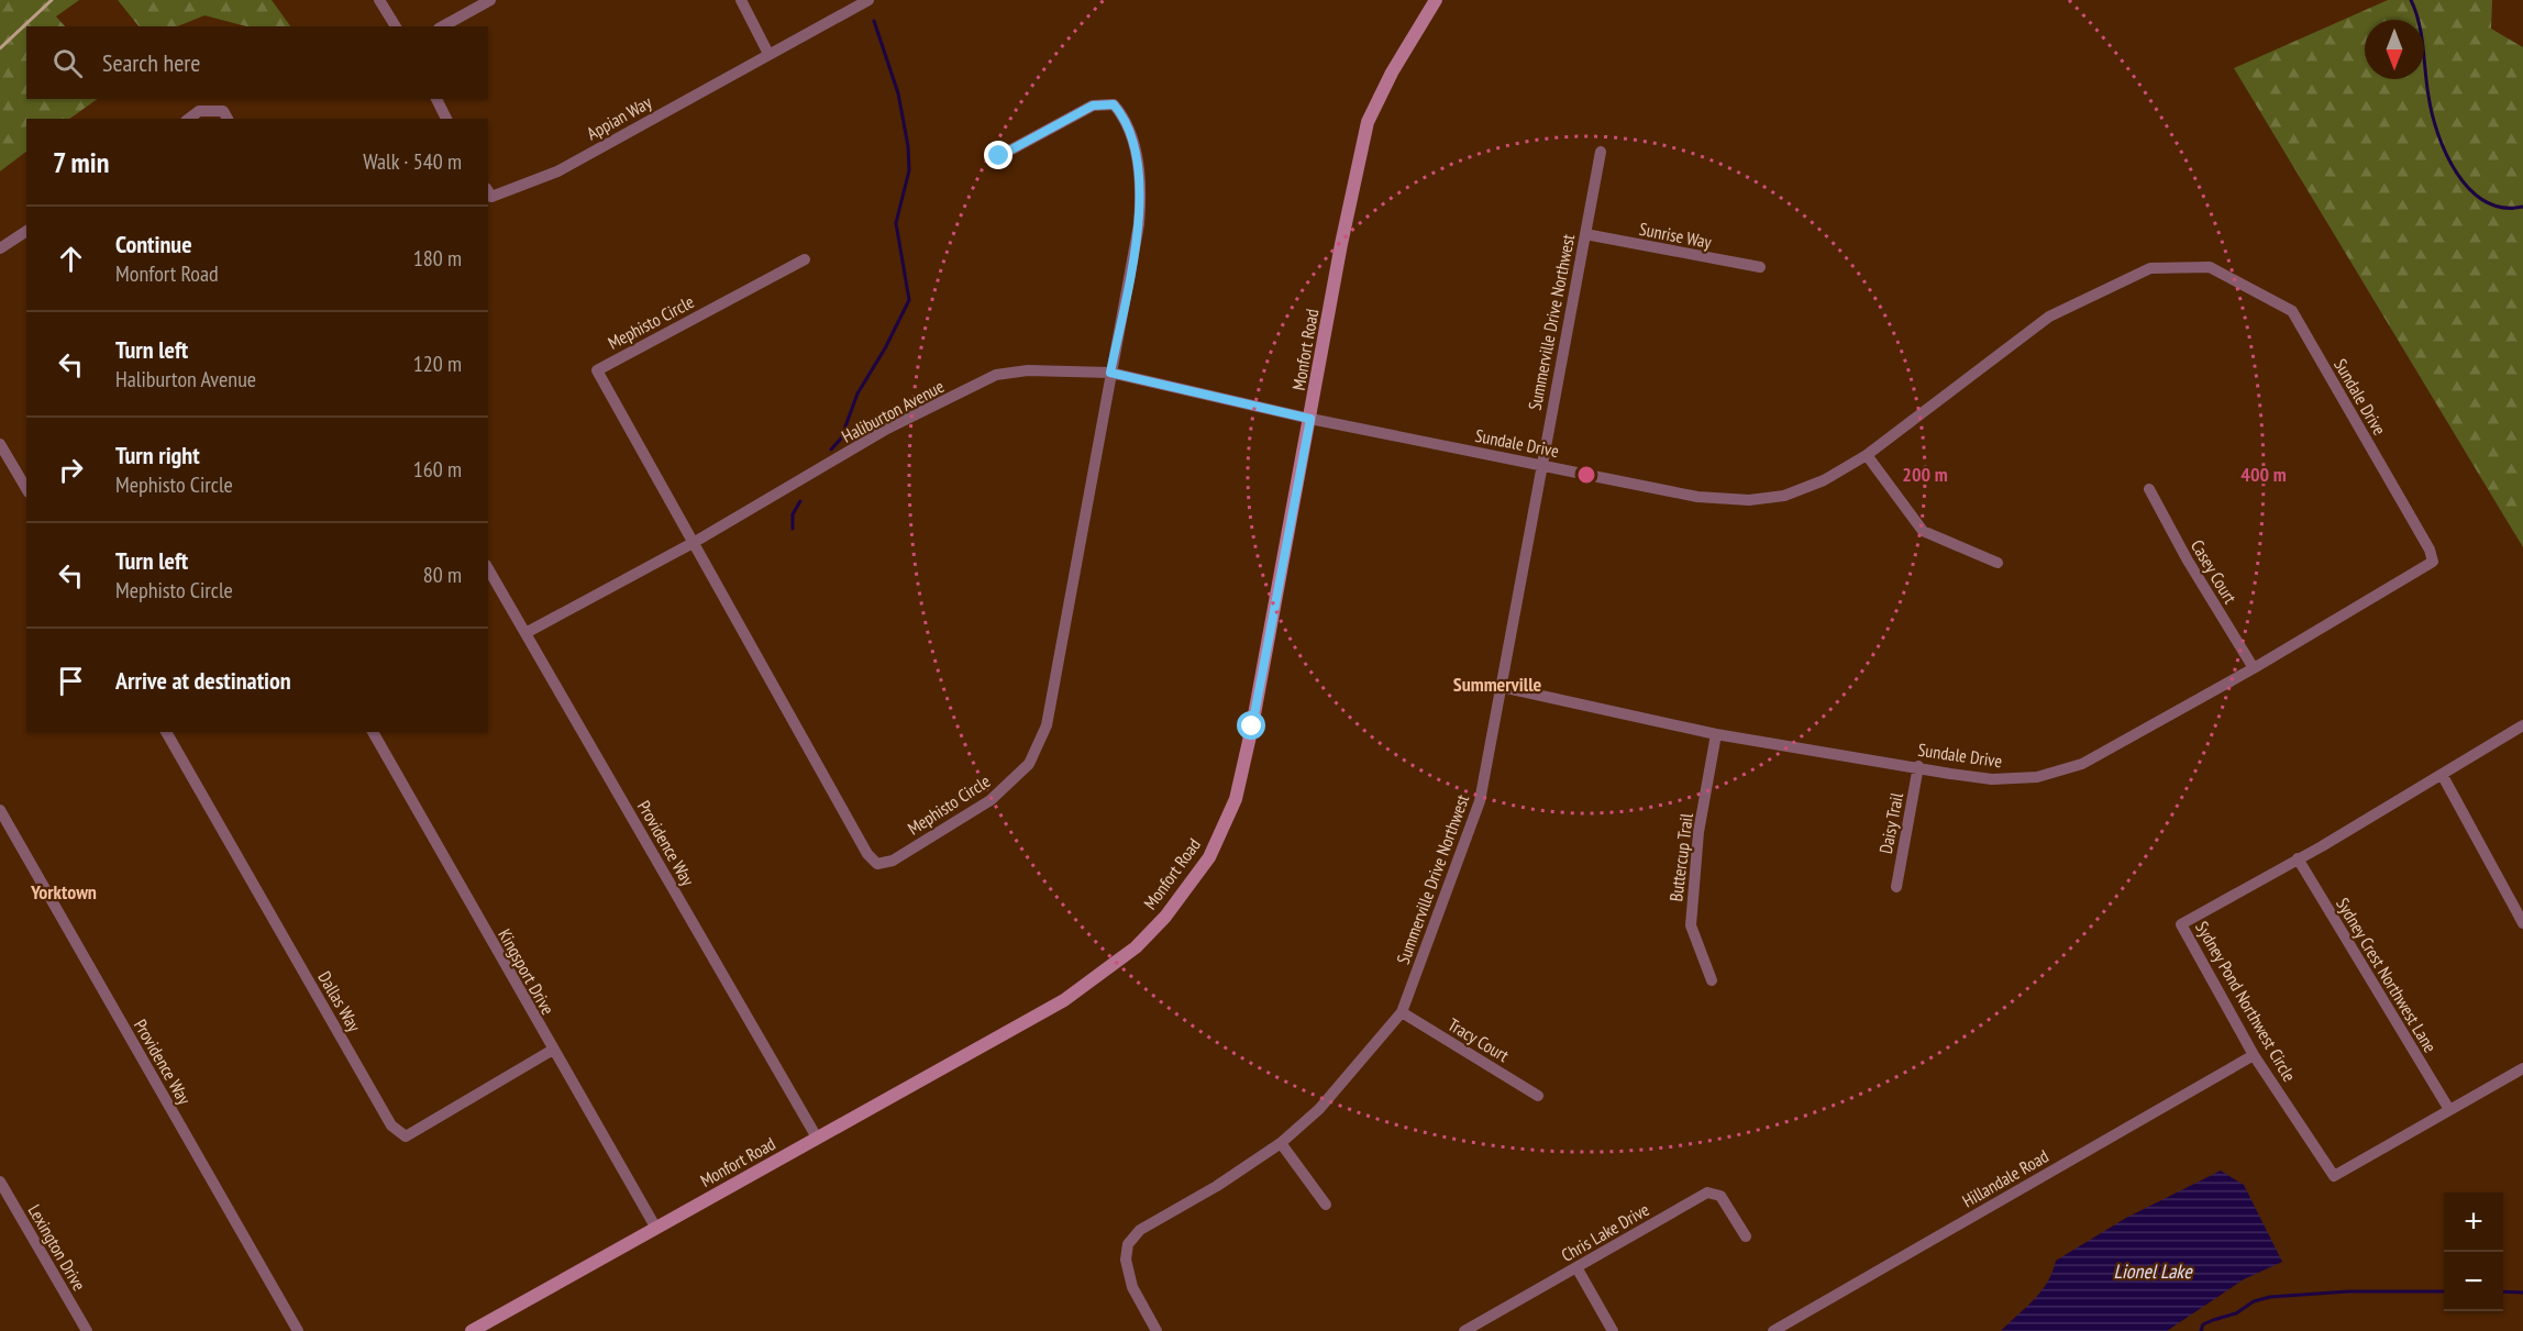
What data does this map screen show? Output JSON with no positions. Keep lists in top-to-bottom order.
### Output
{
  "streets": {
    "street": [
      "Appian Way",
      "Sunrise Way",
      "Mephisto Circle",
      "Summerville Drive Northwest",
      "Monfort Road",
      "Sundale Drive",
      "Haliburton Avenue",
      "Casey Court",
      "Daisy Trail",
      "Providence Way",
      "Buttercup Trail",
      "Kingsport Drive",
      "Sydney Crest Northwest Lane",
      "Dallas Way",
      "Sydney Pond Northwest Circle",
      "Tracy Court",
      "Hillandale Road",
      "Chris Lake Drive",
      "Lexington Drive"
    ]
  },
  "crossings": [
    ["Sunrise Way", "Summerville Drive Northwest"],
    ["Mephisto Circle", "Haliburton Avenue"],
    ["Summerville Drive Northwest", "Sundale Drive"],
    ["Summerville Drive Northwest", "Tracy Court"],
    ["Monfort Road", "Sundale Drive"],
    ["Monfort Road", "Haliburton Avenue"],
    ["Monfort Road", "Providence Way"],
    ["Monfort Road", "Kingsport Drive"],
    ["Sundale Drive", "Haliburton Avenue"],
    ["Sundale Drive", "Casey Court"],
    ["Sundale Drive", "Daisy Trail"],
    ["Sundale Drive", "Buttercup Trail"],
    ["Haliburton Avenue", "Providence Way"],
    ["Kingsport Drive", "Dallas Way"],
    ["Sydney Crest Northwest Lane", "Sydney Pond Northwest Circle"],
    ["Sydney Pond Northwest Circle", "Hillandale Road"]
  ],
  "districts": ["Summerville", "Yorktown"],
  "water": ["Lionel Lake"],
  "north": "bottom",
  "page": {
    "search": "Search here",
    "heading": ["7 min", "Walk · 540 m"],
    "list": [
      ["Continue", "Monfort Road", "180 m"],
      ["Turn left", "Haliburton Avenue", "120 m"],
      ["Turn right", "Mephisto Circle", "160 m"],
      ["Turn left", "Mephisto Circle", "80 m"],
      "Arrive at destination"
    ],
    "map_buttons": ["+", "−"]
  },
  "rings": ["200 m", "400 m"]
}
